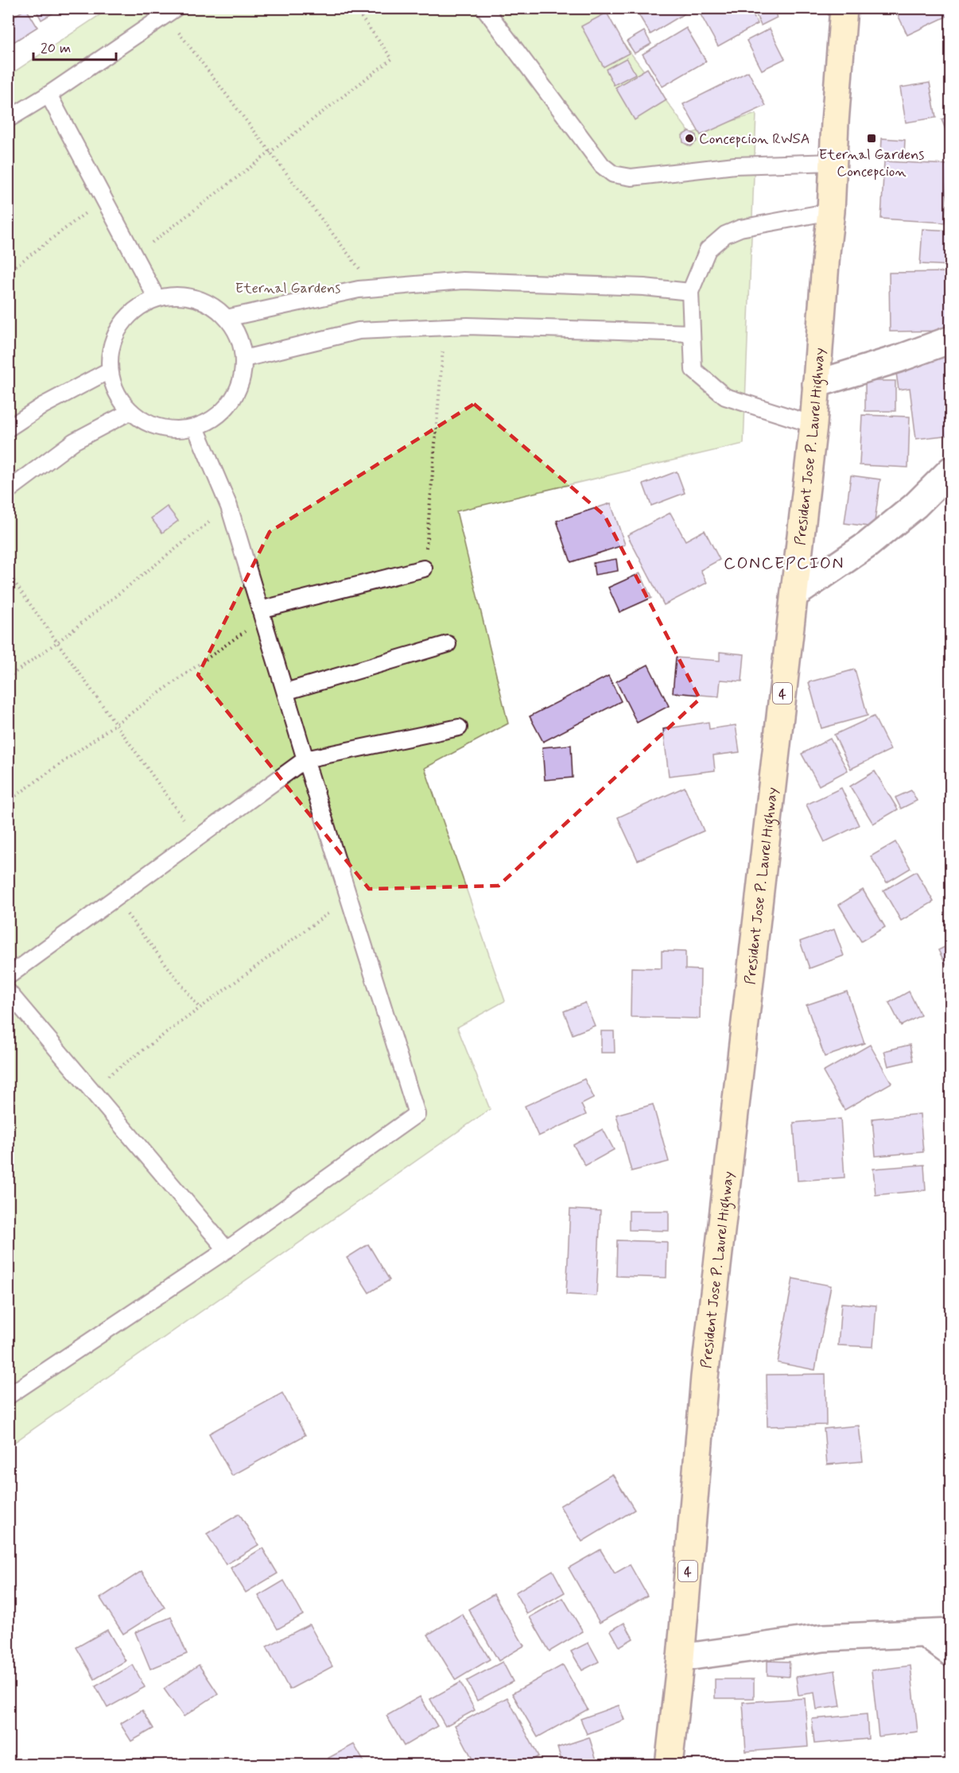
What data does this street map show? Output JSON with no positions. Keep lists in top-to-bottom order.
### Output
{
  "streets": {
    "highway": ["President Jose P. Laurel Highway", "4"]
  },
  "districts": ["CONCEPCION"],
  "parks": ["Eternal Gardens"],
  "places": {
    "other": ["Concepcion RWSA"],
    "transit": ["Eternal Gardens Concepcion"]
  },
  "scale_bar": "20 m"
}
